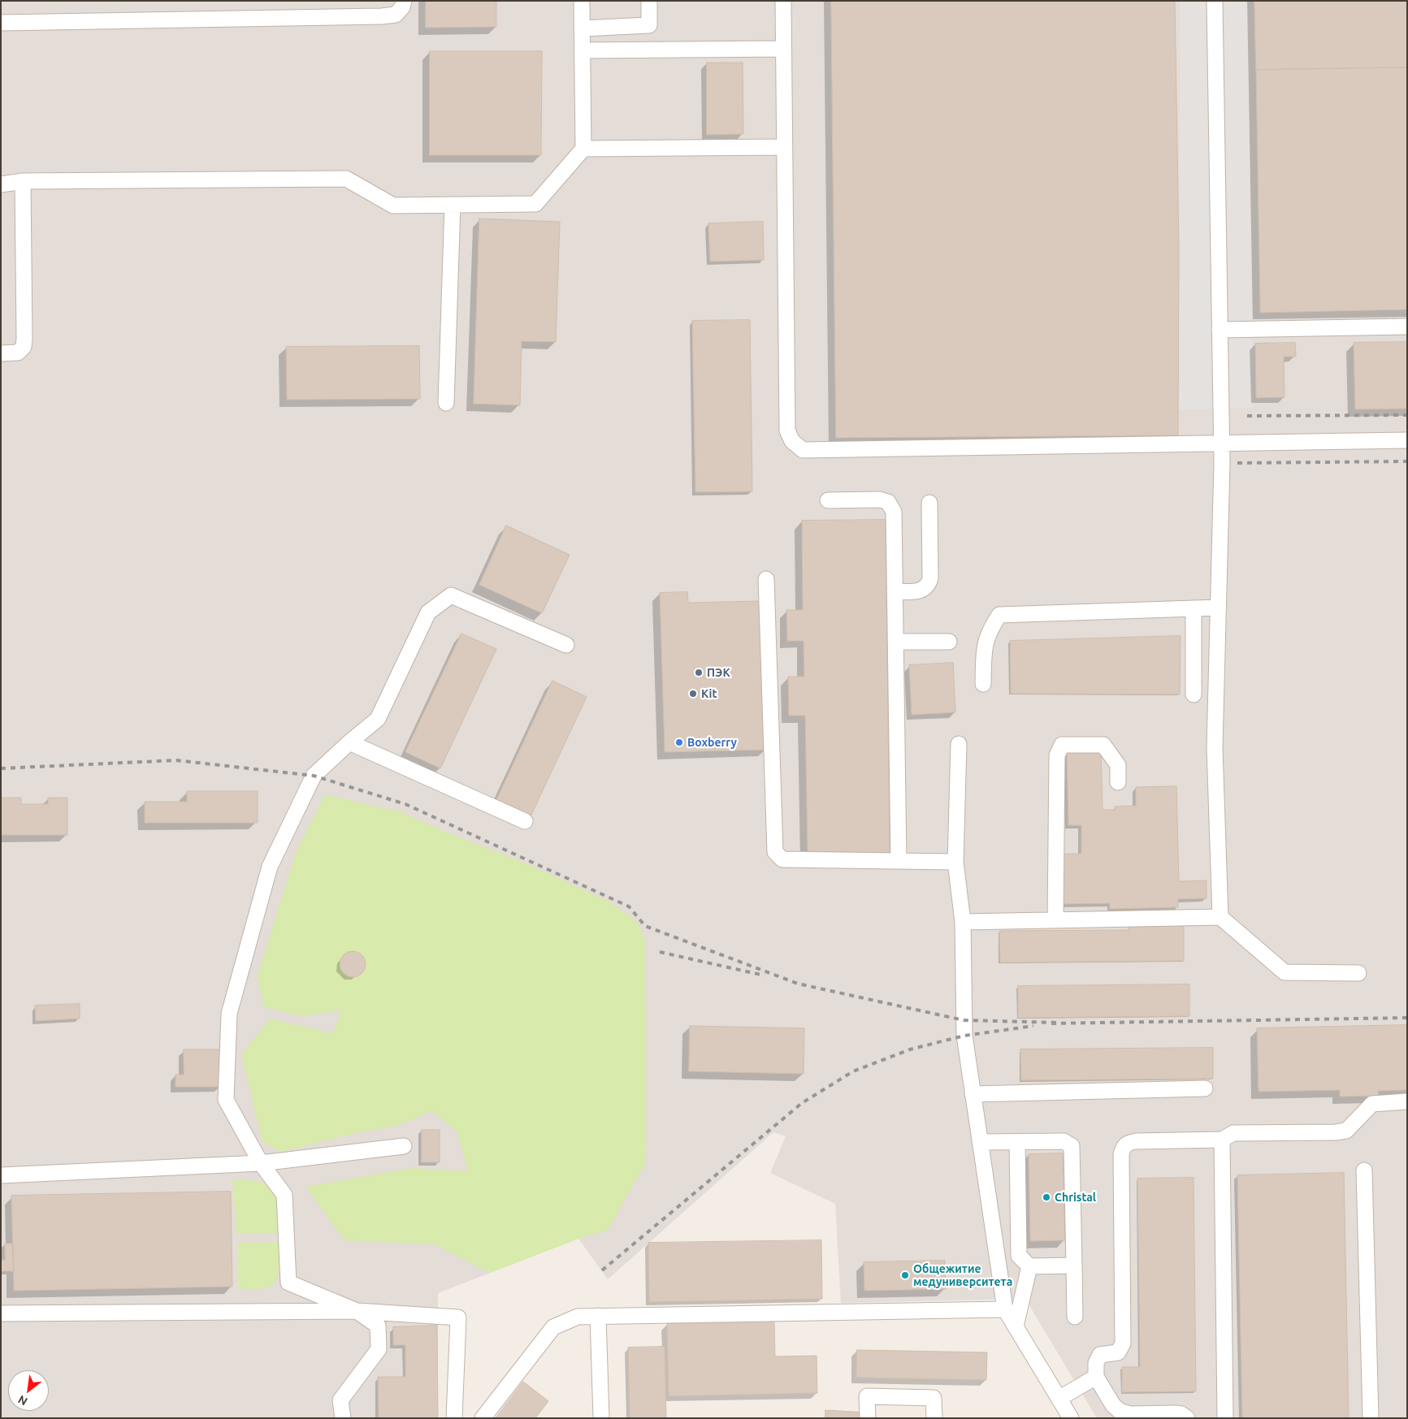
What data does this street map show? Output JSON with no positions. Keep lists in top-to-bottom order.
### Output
{
  "places": [
    "ПЭК",
    "Kit",
    "Boxberry",
    "Christal",
    "Общежитие медуниверситета"
  ],
  "north": "bottom left"
}
